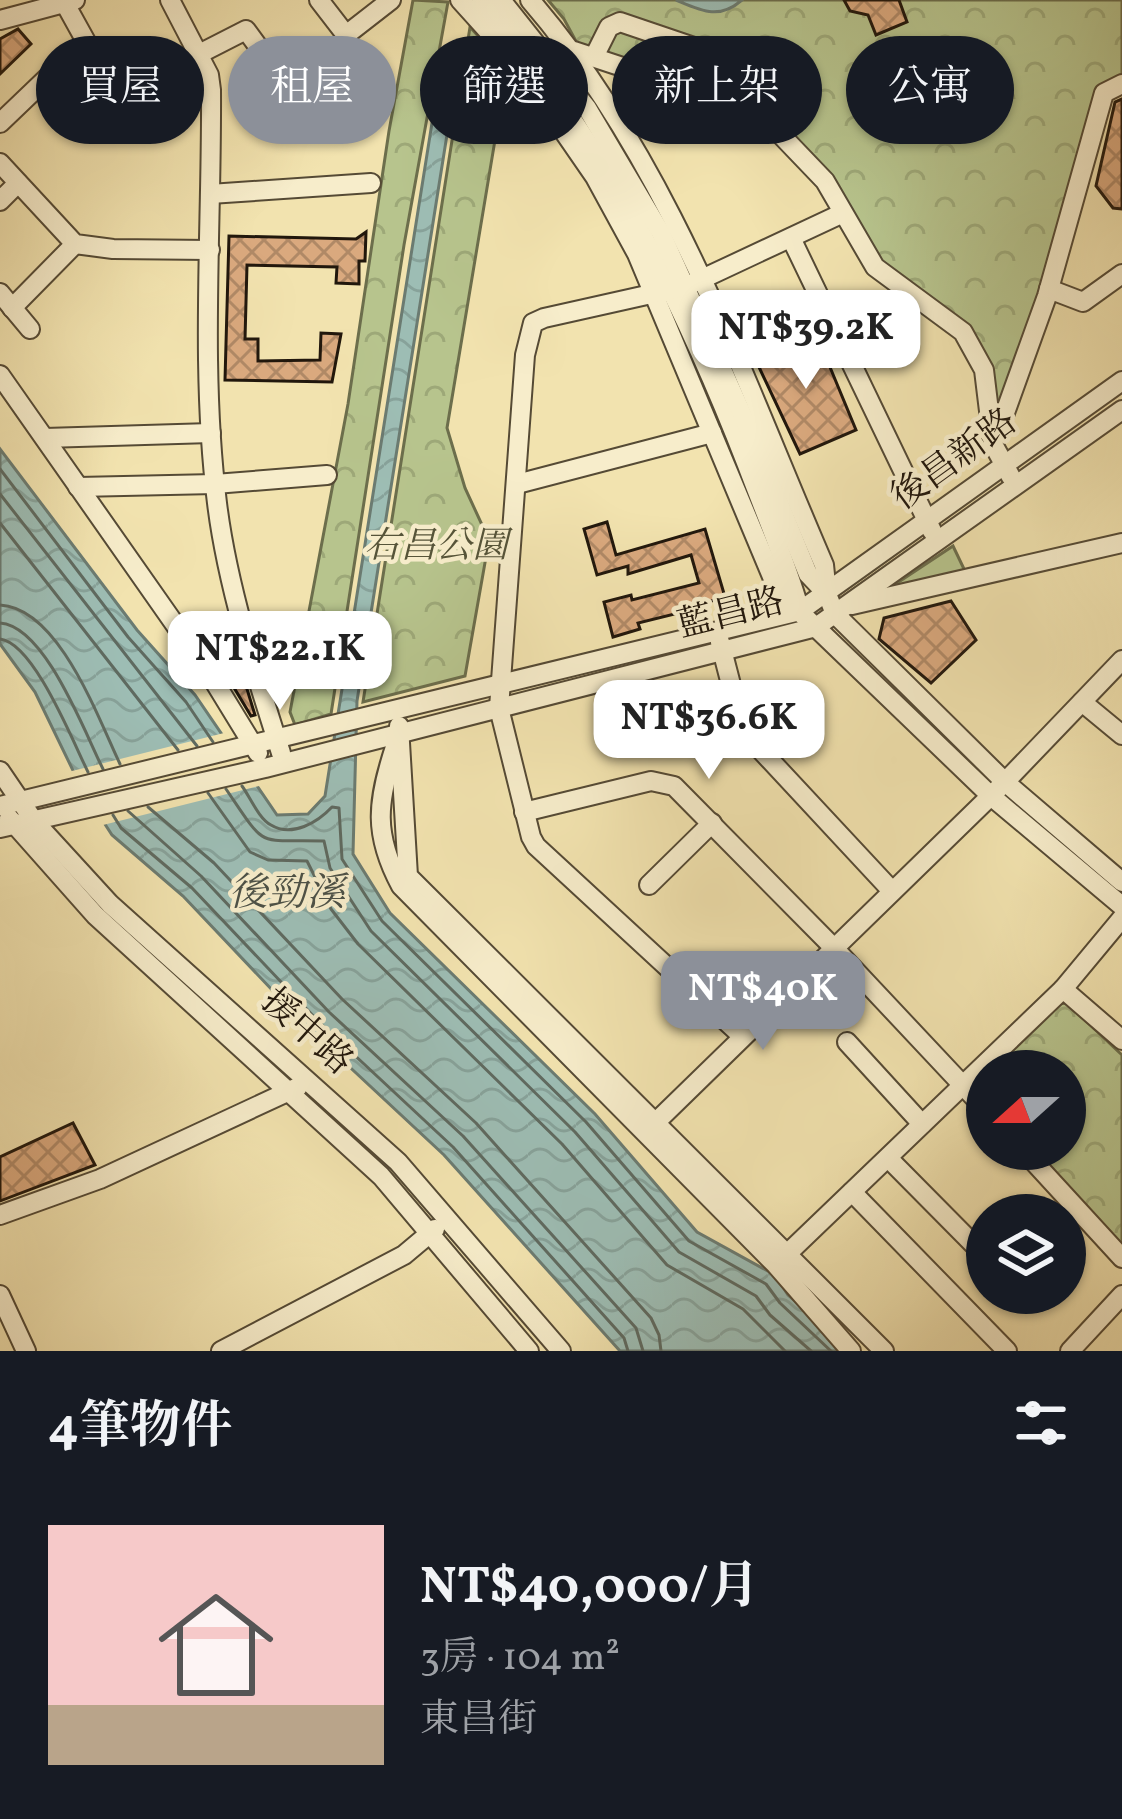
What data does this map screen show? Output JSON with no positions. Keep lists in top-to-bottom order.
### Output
{
  "streets": {
    "street": ["後昌新路", "藍昌路", "援中路"]
  },
  "crossings": [
    ["後昌新路", "藍昌路"]
  ],
  "water": ["後勁溪"],
  "parks": ["右昌公園"],
  "north": "left",
  "page": {
    "chip": [
      "買屋",
      "租屋",
      "篩選",
      "新上架",
      "公寓"
    ],
    "price": [
      "NT$39.2K",
      "NT$22.1K",
      "NT$36.6K",
      "NT$40K"
    ],
    "heading": "4筆物件",
    "list": [
      {
        "name": "NT$40,000/月",
        "note": "3房 · 104 m² · 東昌街"
      }
    ]
  }
}
